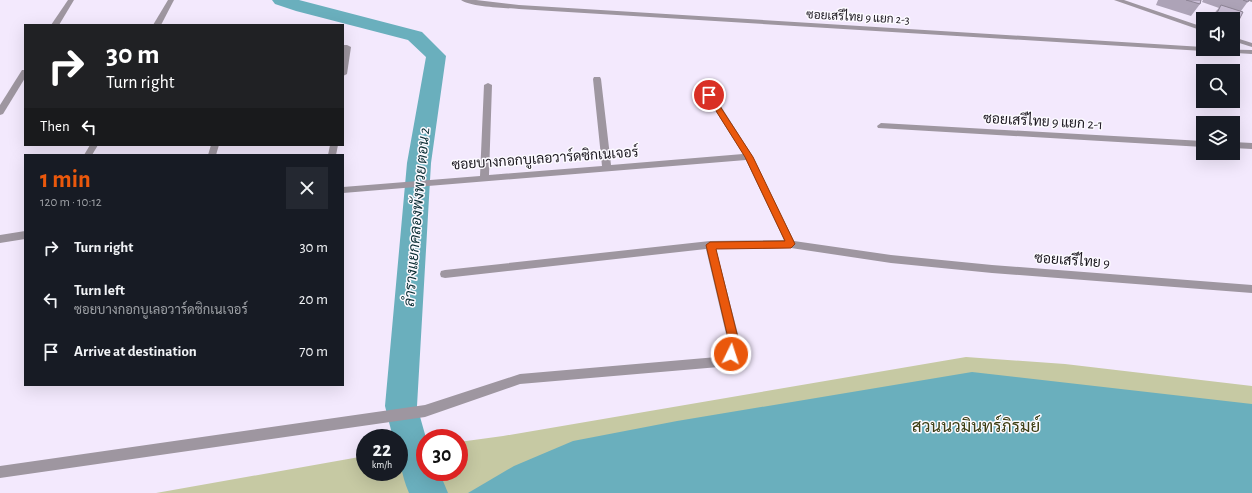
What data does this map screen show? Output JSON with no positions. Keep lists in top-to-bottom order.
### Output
{
  "streets": {
    "street": [
      "ซอยเสรีไทย 9 แยก 2-3",
      "ซอยเสรีไทย 9 แยก 2-1",
      "ซอยบางกอกบูเลอวาร์ดซิกเนเจอร์",
      "ซอยเสรีไทย 9"
    ]
  },
  "water": ["ลำรางแยกคลองพังพวย ตอน 2"],
  "parks": ["สวนนวมินทร์ภิรมย์"],
  "page": {
    "turn": ["30 m", "Turn right"],
    "then": "Then",
    "heading": ["1 min", "120 m · 10:12"],
    "list": [
      {
        "name": "Turn right",
        "value": "30 m"
      },
      {
        "name": "Turn left",
        "note": "ซอยบางกอกบูเลอวาร์ดซิกเนเจอร์",
        "value": "20 m"
      },
      {
        "name": "Arrive at destination",
        "value": "70 m"
      }
    ],
    "speed": "22 km/h",
    "limit": "30"
  }
}
